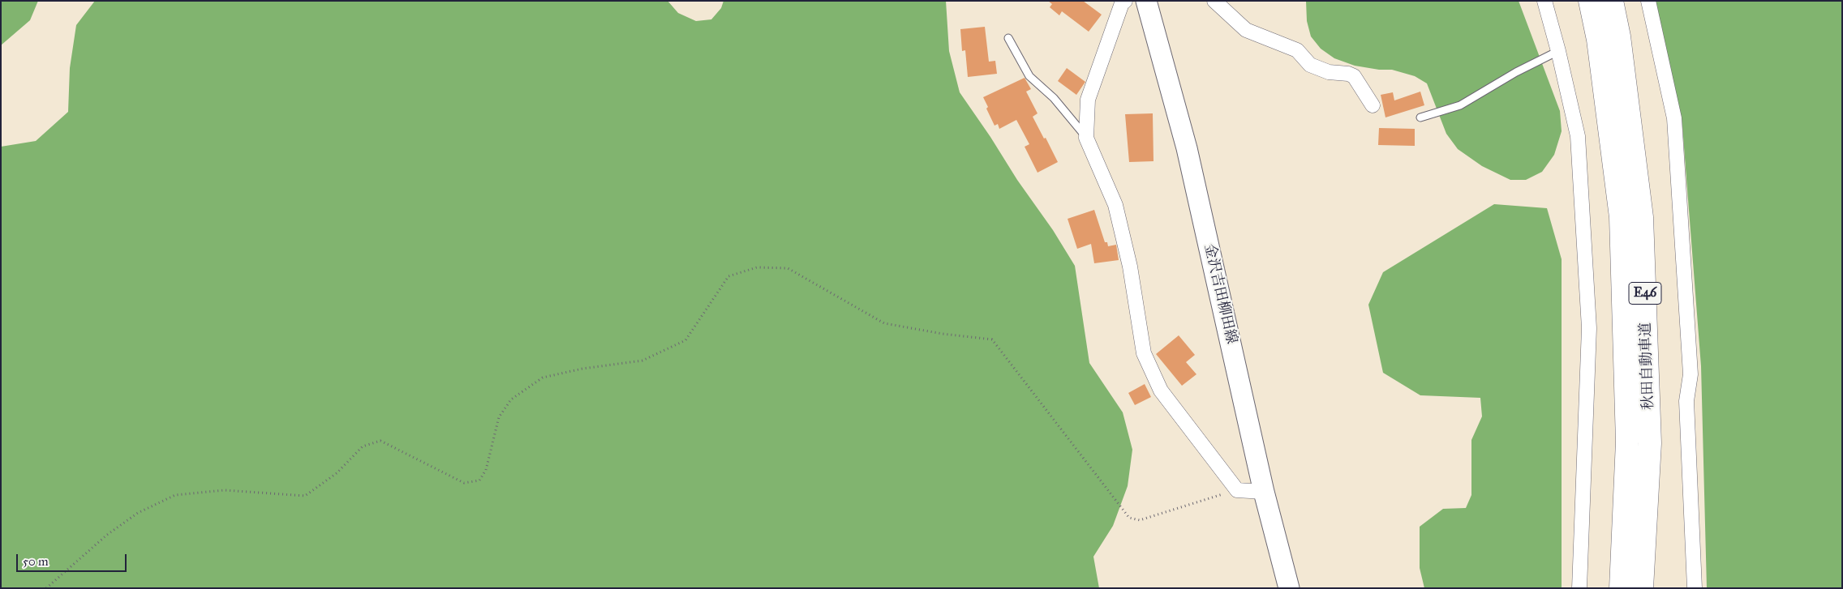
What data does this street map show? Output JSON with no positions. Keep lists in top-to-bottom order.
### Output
{
  "streets": {
    "highway": ["E46", "秋田自動車道"],
    "main road": ["金沢吉田柳田線"]
  },
  "scale_bar": "50 m"
}
